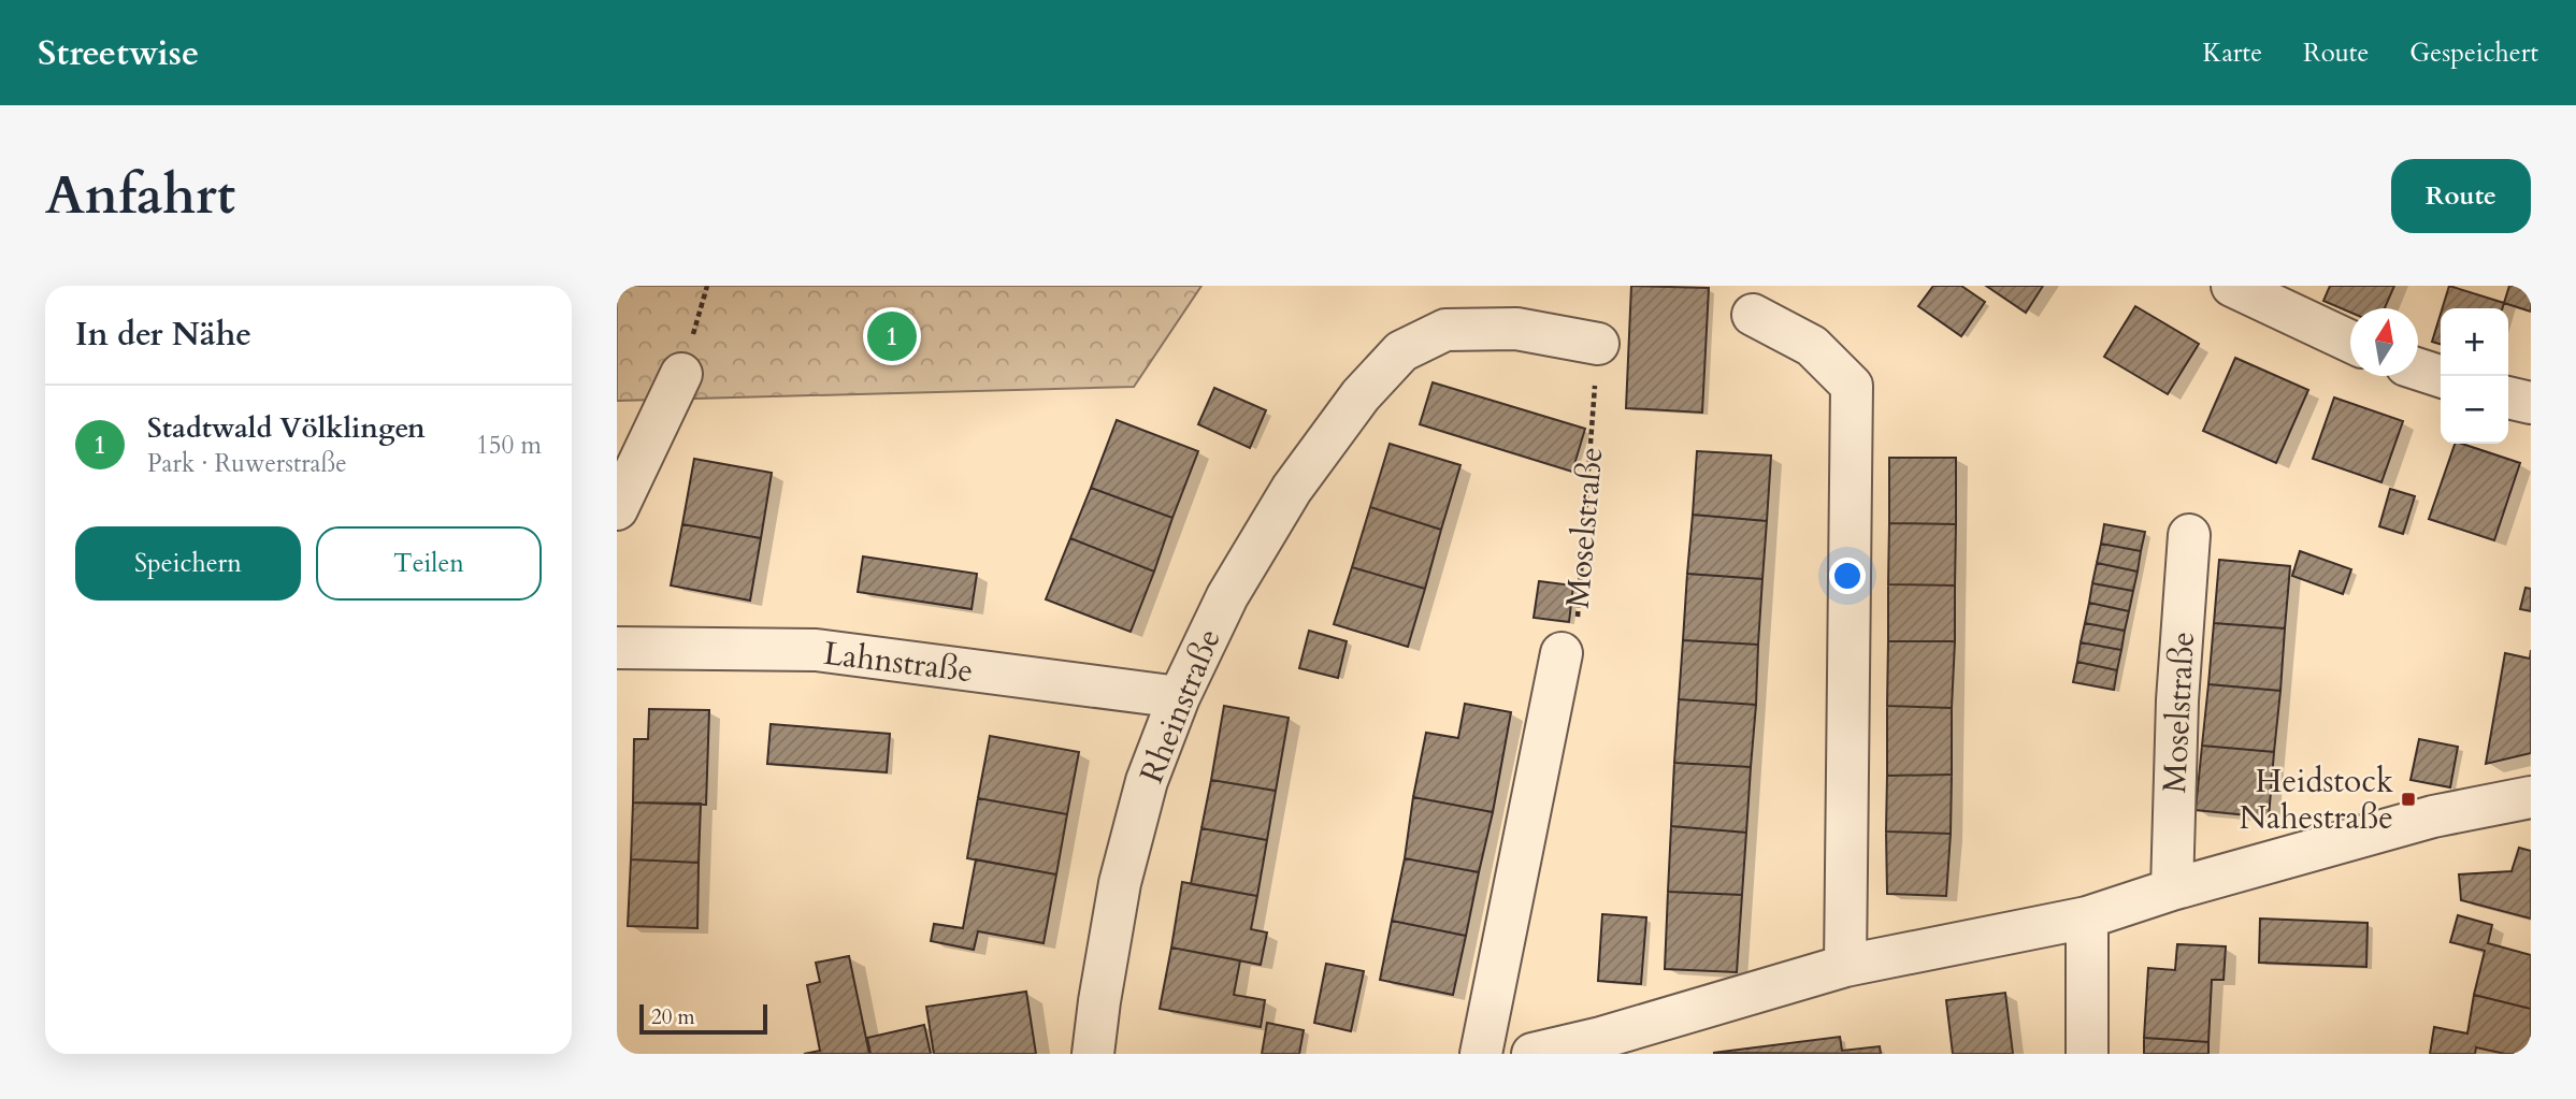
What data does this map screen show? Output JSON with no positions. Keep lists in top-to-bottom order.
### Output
{
  "streets": {
    "street": ["Moselstraße", "Lahnstraße", "Rheinstraße"]
  },
  "crossings": [
    ["Moselstraße", "Rheinstraße"],
    ["Lahnstraße", "Rheinstraße"]
  ],
  "places": {
    "transit": ["Heidstock Nahestraße"]
  },
  "scale_bar": "20 m",
  "north": "top",
  "page": {
    "header": "Streetwise",
    "nav": ["Karte", "Route", "Gespeichert"],
    "buttons": [
      "Route",
      ["Speichern", "Teilen"]
    ],
    "title": "Anfahrt",
    "heading": "In der Nähe",
    "pins": "1",
    "map_buttons": ["+", "−"],
    "list": [
      {
        "mark": "1",
        "name": "Stadtwald Völklingen",
        "note": "Park · Ruwerstraße",
        "value": "150 m"
      }
    ],
    "scale": "20 m"
  }
}
